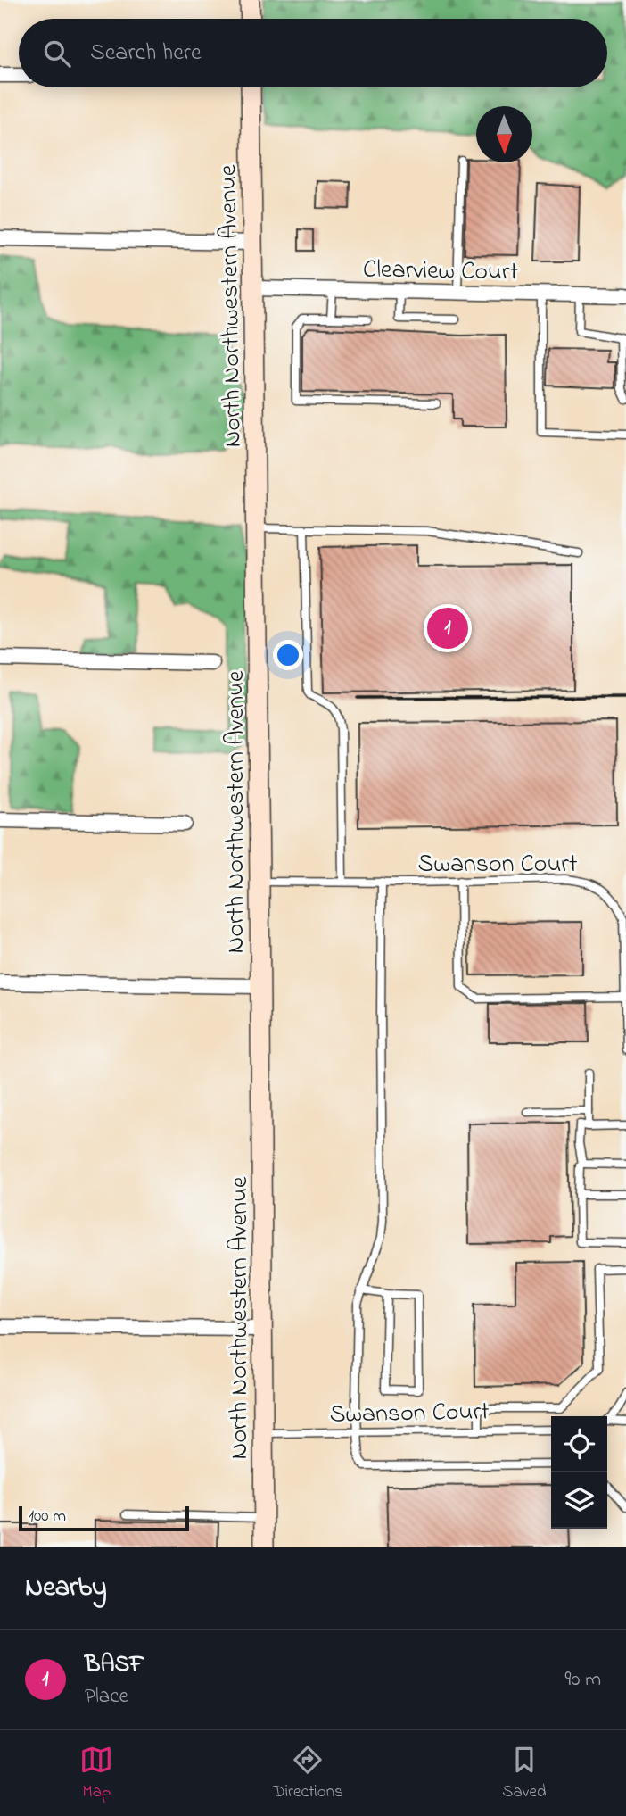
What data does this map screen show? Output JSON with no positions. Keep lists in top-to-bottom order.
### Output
{
  "streets": {
    "street": ["Clearview Court", "North Northwestern Avenue"],
    "lane": ["Swanson Court"]
  },
  "crossings": [
    ["Clearview Court", "North Northwestern Avenue"],
    ["North Northwestern Avenue", "Swanson Court"]
  ],
  "scale_bar": "100 m",
  "north": "bottom",
  "page": {
    "search": "Search here",
    "pins": "1",
    "scale": "100 m",
    "heading": "Nearby",
    "list": [
      {
        "mark": "1",
        "name": "BASF",
        "note": "Place",
        "value": "90 m"
      }
    ],
    "nav": ["Map", "Directions", "Saved"]
  }
}
